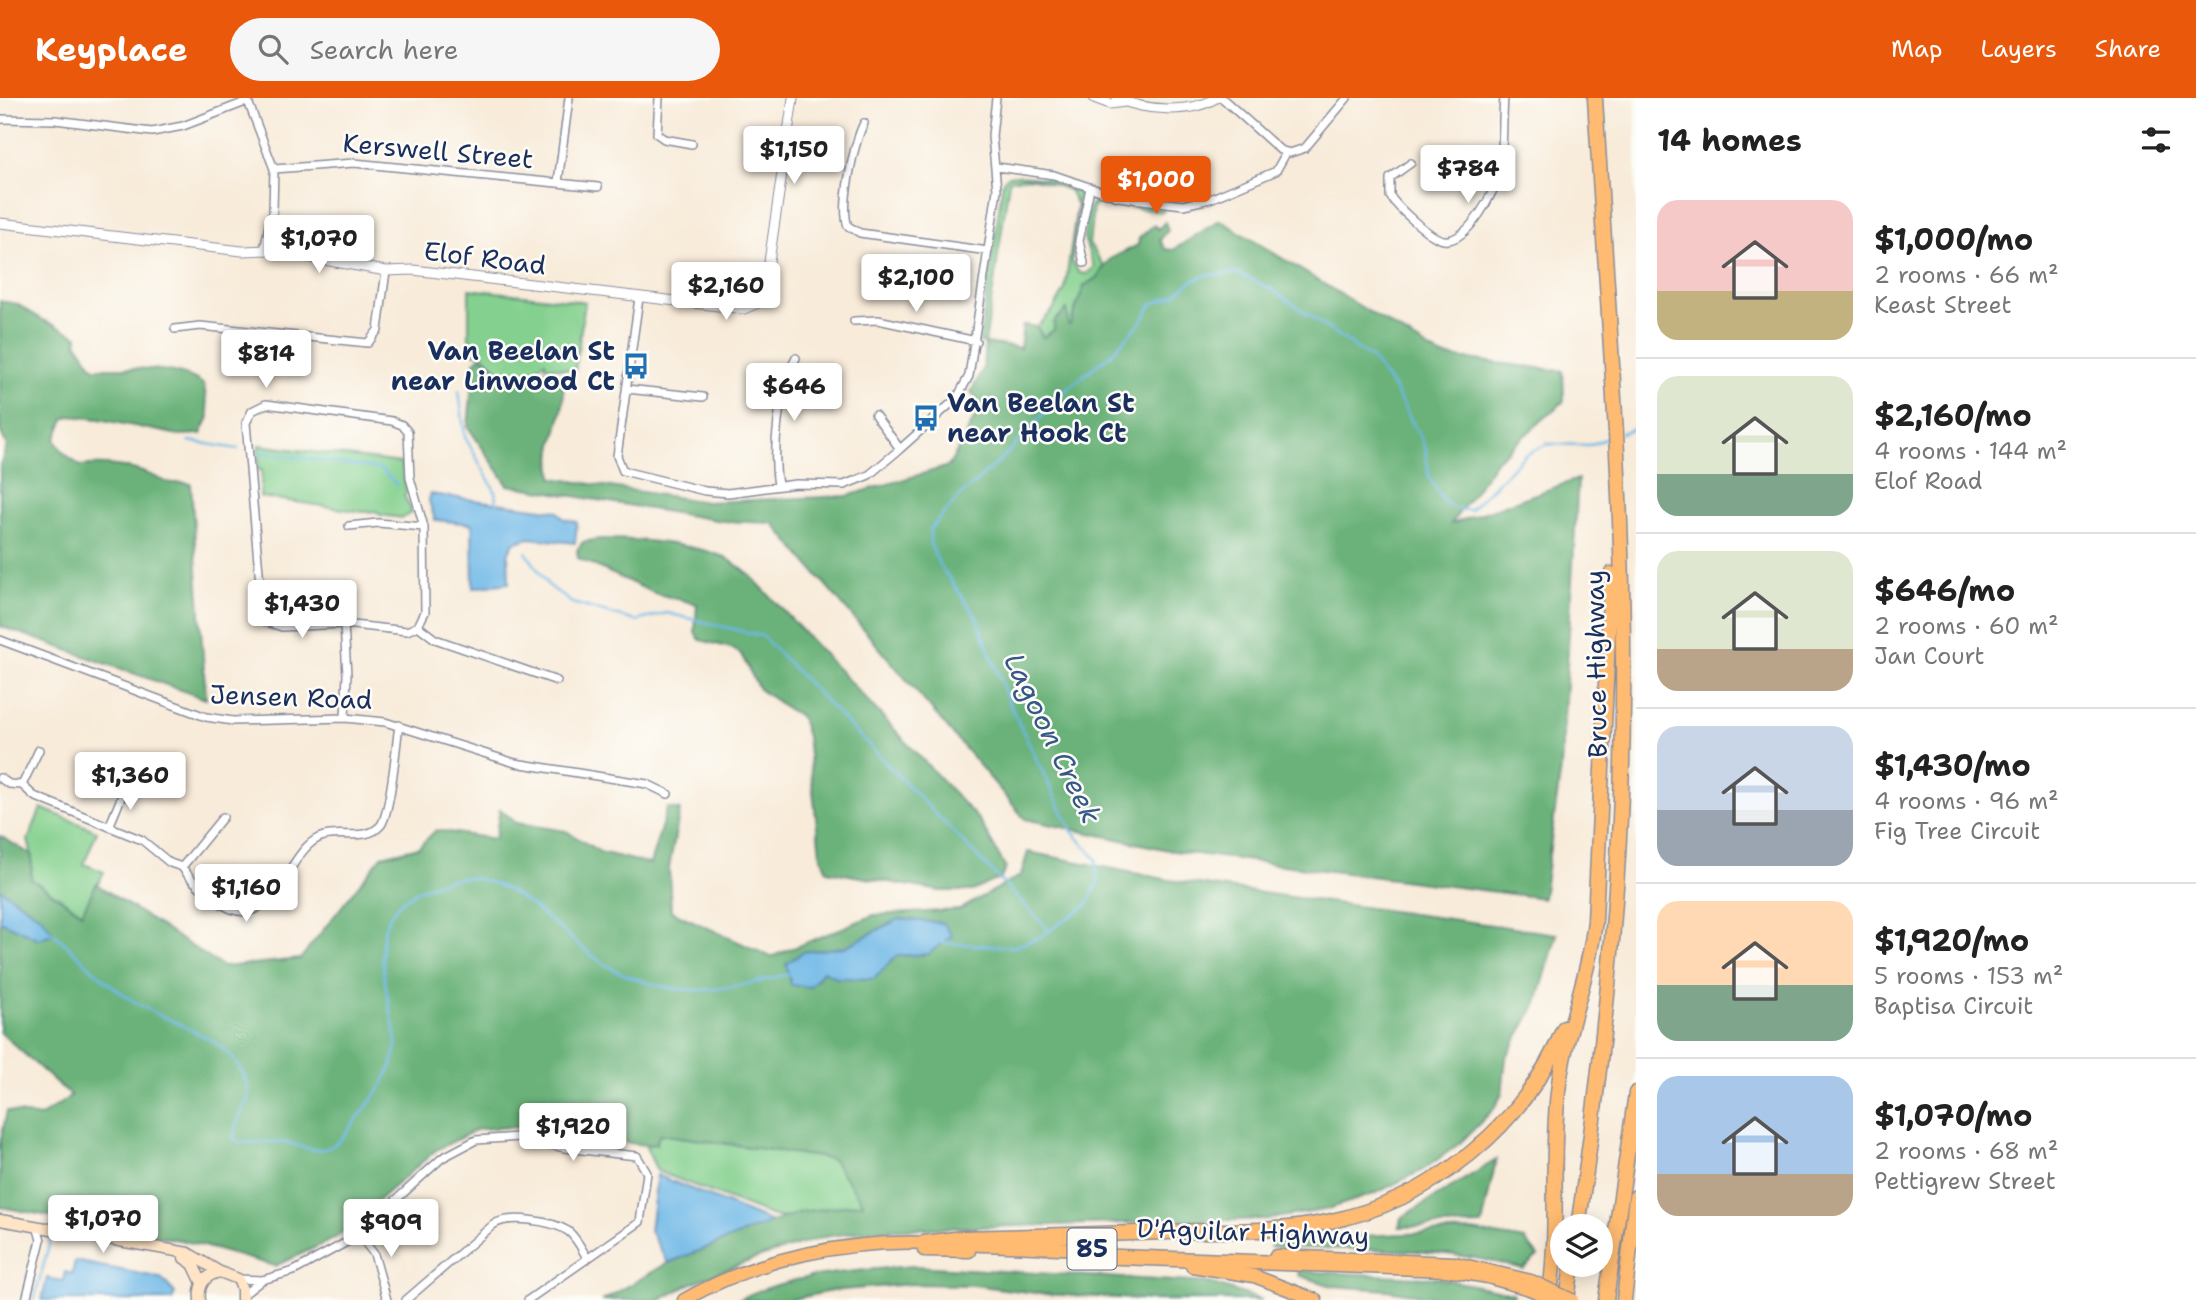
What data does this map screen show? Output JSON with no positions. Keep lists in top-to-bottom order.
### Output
{
  "streets": {
    "highway": ["Bruce Highway", "D'Aguilar Highway", "85"],
    "street": ["Kerswell Street", "Elof Road", "Jensen Road"]
  },
  "water": ["Lagoon Creek"],
  "places": {
    "bus stop": ["Van Beelan St near Linwood Ct", "Van Beelan St near Hook Ct"]
  },
  "page": {
    "header": "Keyplace",
    "search": "Search here",
    "nav": ["Map", "Layers", "Share"],
    "heading": "14 homes",
    "price": [
      "$1,150",
      "$784",
      "$1,000",
      "$1,070",
      "$2,100",
      "$2,160",
      "$814",
      "$646",
      "$1,430",
      "$1,360",
      "$1,160",
      "$1,920",
      "$1,070",
      "$909"
    ],
    "list": [
      {
        "name": "$1,000/mo",
        "note": "2 rooms · 66 m² · Keast Street"
      },
      {
        "name": "$2,160/mo",
        "note": "4 rooms · 144 m² · Elof Road"
      },
      {
        "name": "$646/mo",
        "note": "2 rooms · 60 m² · Jan Court"
      },
      {
        "name": "$1,430/mo",
        "note": "4 rooms · 96 m² · Fig Tree Circuit"
      },
      {
        "name": "$1,920/mo",
        "note": "5 rooms · 153 m² · Baptisa Circuit"
      },
      {
        "name": "$1,070/mo",
        "note": "2 rooms · 68 m² · Pettigrew Street"
      }
    ]
  }
}
